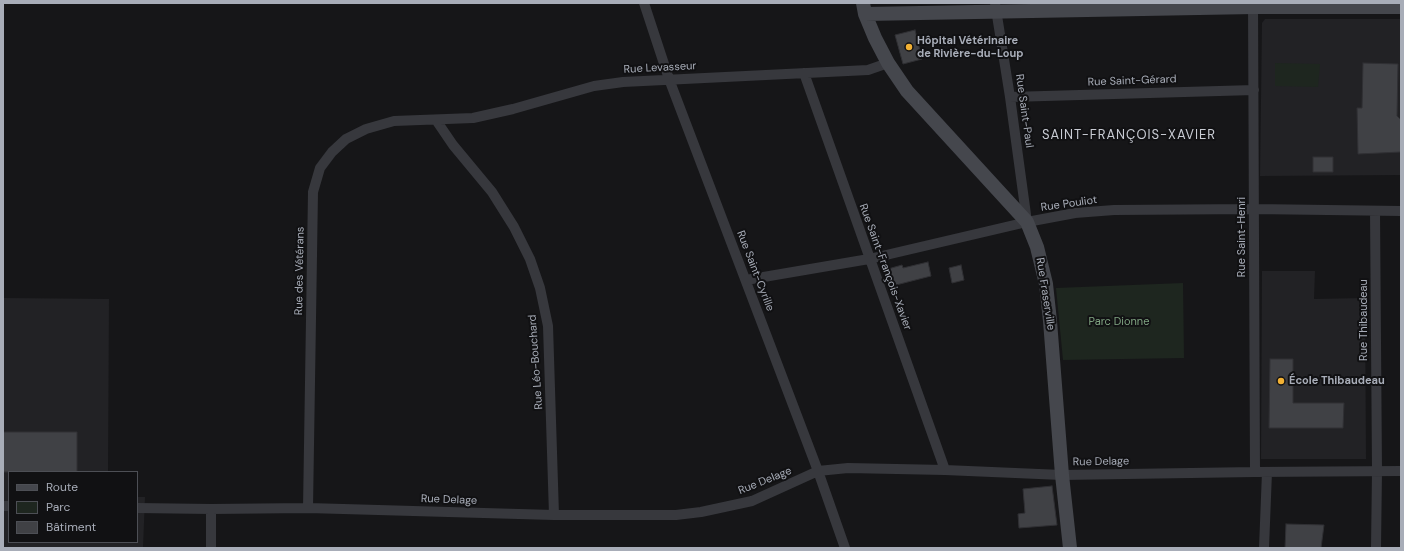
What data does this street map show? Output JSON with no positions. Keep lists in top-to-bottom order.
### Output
{
  "streets": {
    "main road": ["Rue Fraserville"],
    "street": [
      "Rue Levasseur",
      "Rue Saint-Gérard",
      "Rue Saint-Paul",
      "Rue Pouliot",
      "Rue Saint-Henri",
      "Rue Saint-François-Xavier",
      "Rue des Vétérans",
      "Rue Saint-Cyrille",
      "Rue Thibaudeau",
      "Rue Léo-Bouchard",
      "Rue Delage"
    ]
  },
  "crossings": [
    ["Rue Levasseur", "Rue Saint-François-Xavier"],
    ["Rue Levasseur", "Rue des Vétérans"],
    ["Rue Levasseur", "Rue Saint-Cyrille"],
    ["Rue Levasseur", "Rue Fraserville"],
    ["Rue Levasseur", "Rue Léo-Bouchard"],
    ["Rue Saint-Gérard", "Rue Saint-Paul"],
    ["Rue Saint-Gérard", "Rue Saint-Henri"],
    ["Rue Saint-Paul", "Rue Pouliot"],
    ["Rue Saint-Paul", "Rue Fraserville"],
    ["Rue Pouliot", "Rue Saint-Henri"],
    ["Rue Pouliot", "Rue Saint-François-Xavier"],
    ["Rue Pouliot", "Rue Saint-Cyrille"],
    ["Rue Pouliot", "Rue Fraserville"],
    ["Rue Pouliot", "Rue Thibaudeau"],
    ["Rue Saint-Henri", "Rue Delage"],
    ["Rue Saint-François-Xavier", "Rue Delage"],
    ["Rue des Vétérans", "Rue Léo-Bouchard"],
    ["Rue des Vétérans", "Rue Delage"],
    ["Rue Saint-Cyrille", "Rue Delage"],
    ["Rue Fraserville", "Rue Delage"],
    ["Rue Thibaudeau", "Rue Delage"],
    ["Rue Léo-Bouchard", "Rue Delage"]
  ],
  "districts": ["SAINT-FRANÇOIS-XAVIER"],
  "parks": ["Parc Dionne"],
  "places": ["Hôpital Vétérinaire de Rivière-du-Loup", "École Thibaudeau"],
  "legend": ["Route", "Parc", "Bâtiment"]
}
